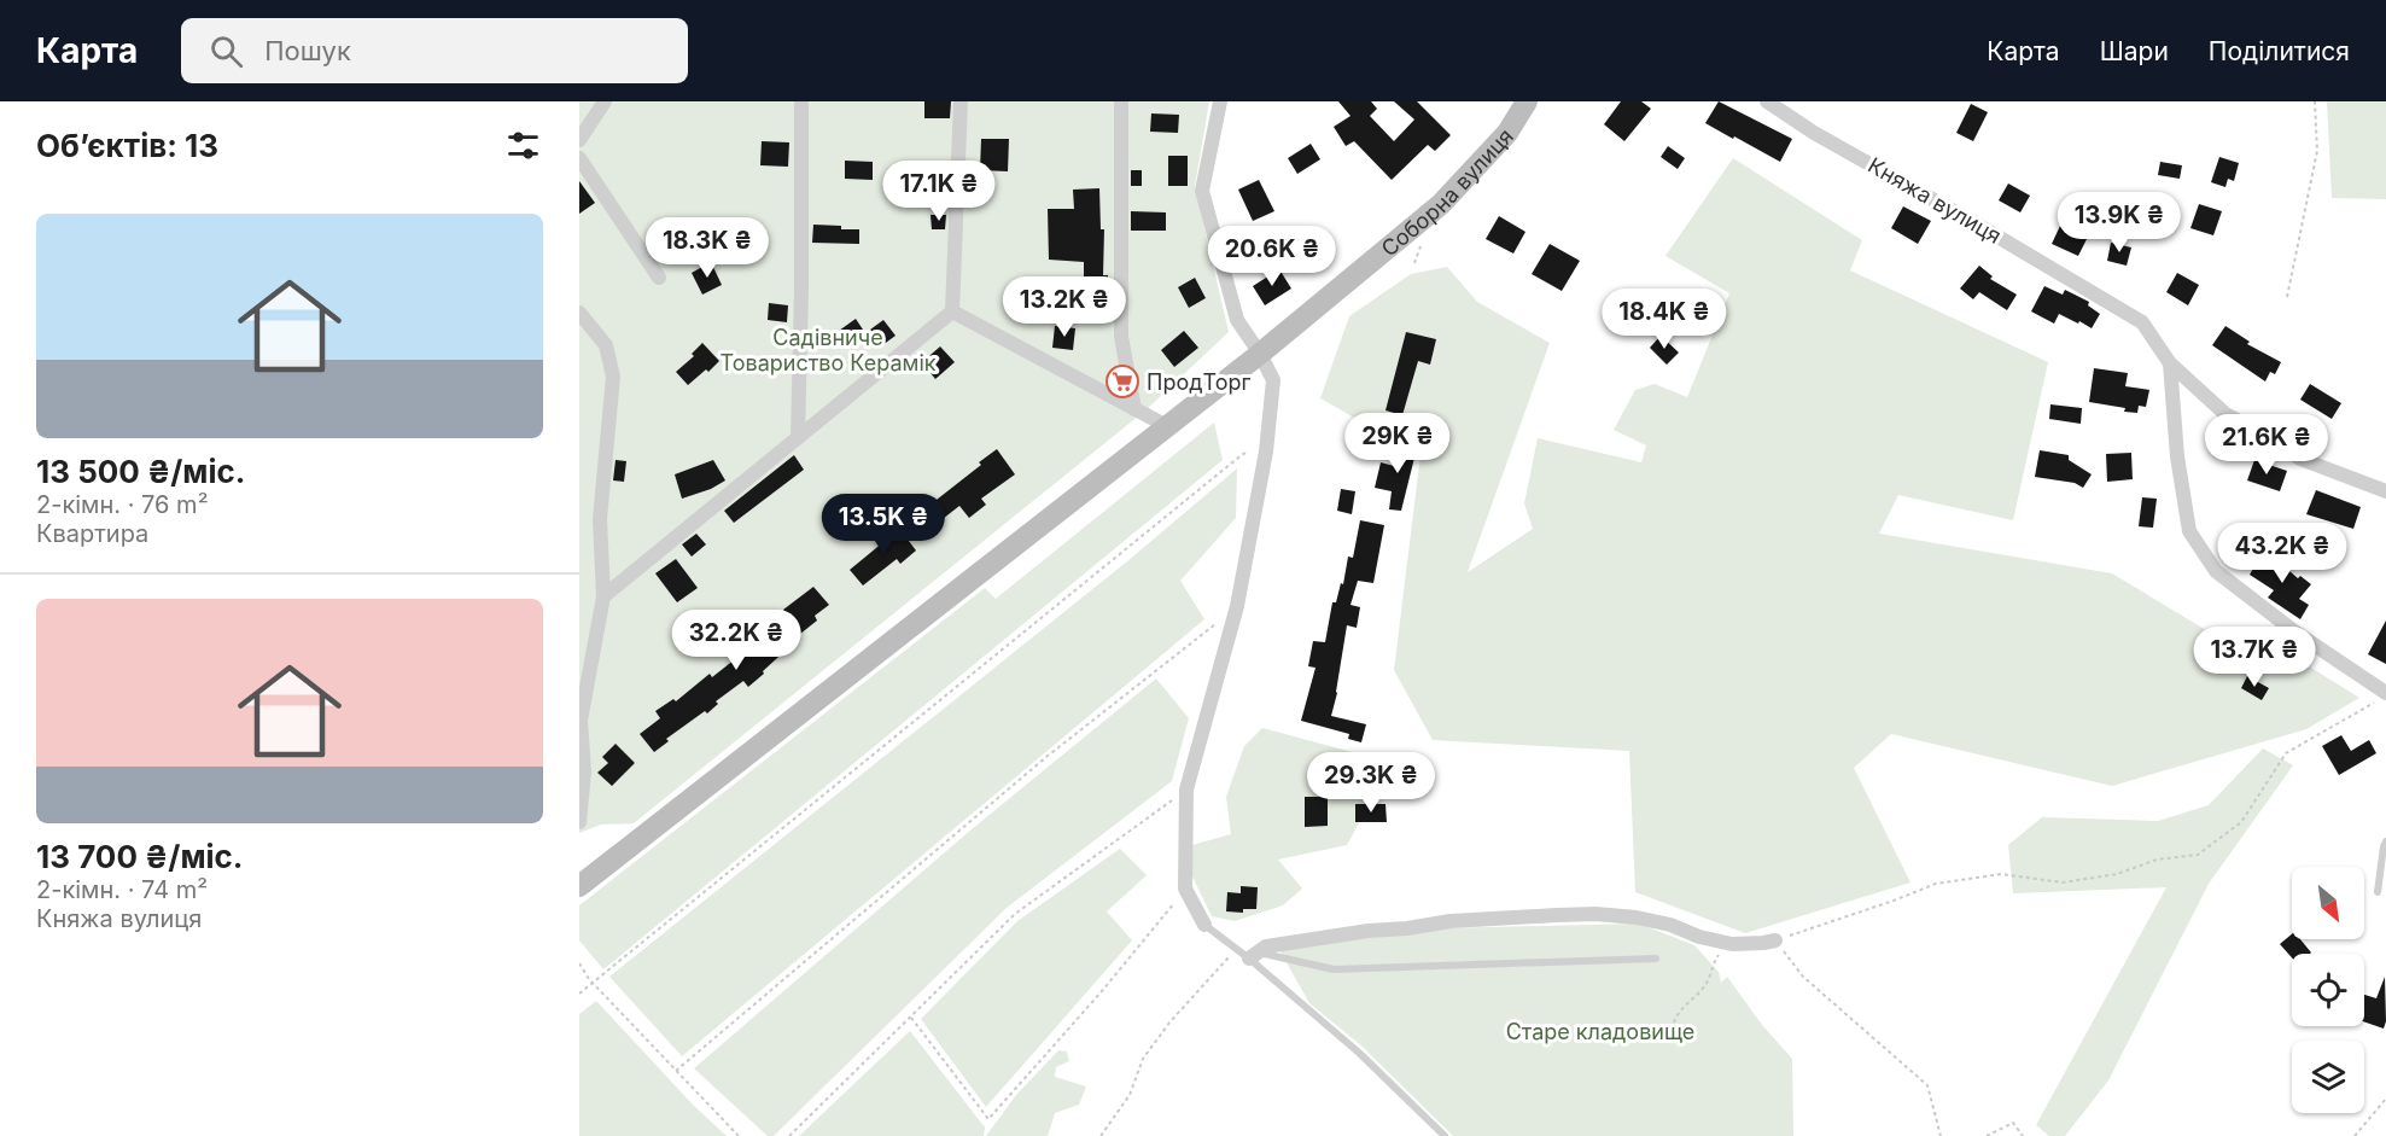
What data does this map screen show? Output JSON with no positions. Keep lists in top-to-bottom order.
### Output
{
  "streets": {
    "main road": ["Соборна вулиця"],
    "street": ["Княжа вулиця"]
  },
  "parks": ["Садівниче Товариство Керамік", "Старе кладовище"],
  "places": {
    "supermarket": ["ПродТорг"]
  },
  "north": "bottom right",
  "page": {
    "header": "Карта",
    "search": "Пошук",
    "nav": ["Карта", "Шари", "Поділитися"],
    "heading": "Об’єктів: 13",
    "price": [
      "17.1K ₴",
      "13.9K ₴",
      "18.3K ₴",
      "20.6K ₴",
      "13.2K ₴",
      "18.4K ₴",
      "29K ₴",
      "21.6K ₴",
      "13.5K ₴",
      "43.2K ₴",
      "32.2K ₴",
      "13.7K ₴",
      "29.3K ₴"
    ],
    "list": [
      {
        "name": "13 500 ₴/міс.",
        "note": "2-кімн. · 76 m² · Квартира"
      },
      {
        "name": "13 700 ₴/міс.",
        "note": "2-кімн. · 74 m² · Княжа вулиця"
      }
    ]
  }
}
